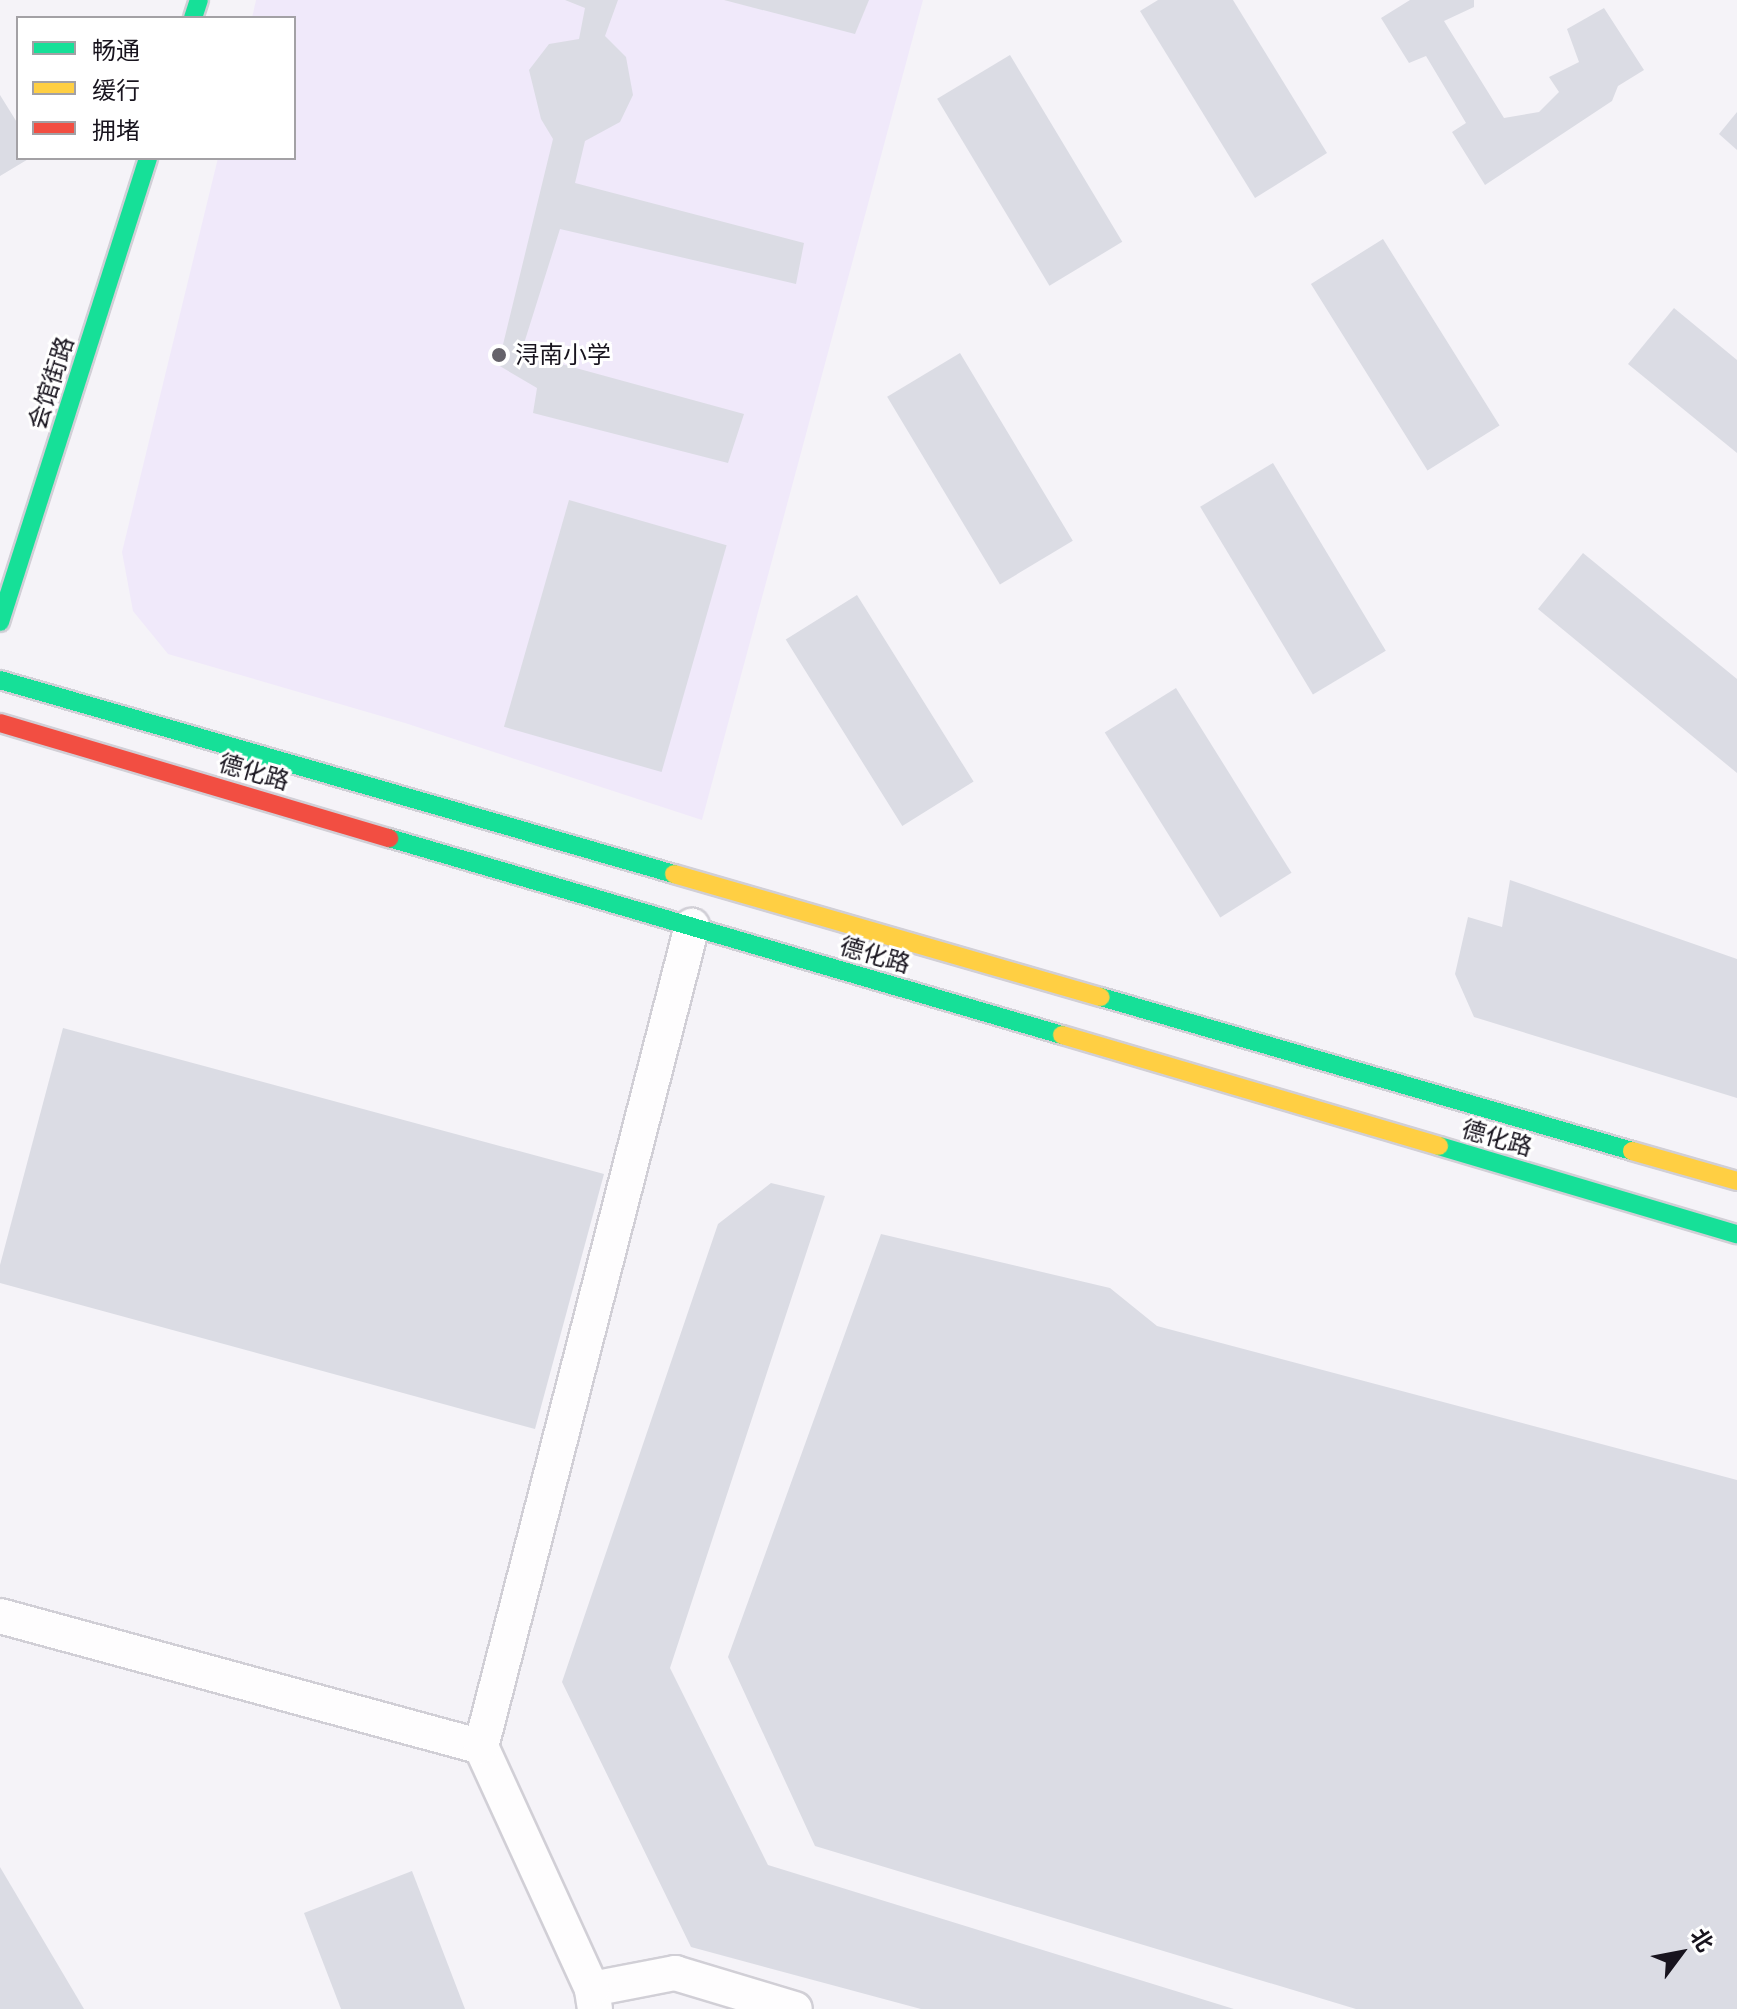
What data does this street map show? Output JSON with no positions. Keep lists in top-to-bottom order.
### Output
{
  "streets": {
    "main road": ["会馆街路", "德化路"]
  },
  "places": ["浔南小学"],
  "legend": ["畅通", "缓行", "拥堵"],
  "north": "top right"
}
